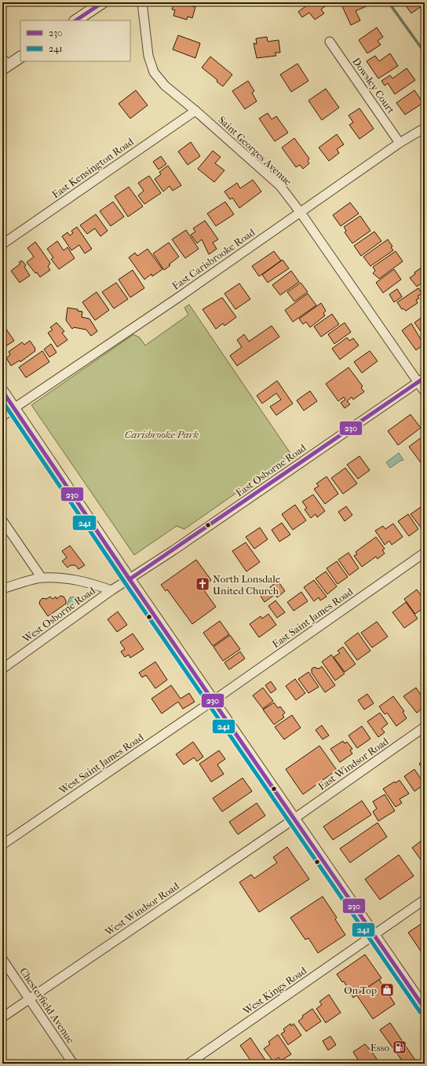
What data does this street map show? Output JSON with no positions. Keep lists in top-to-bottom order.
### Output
{
  "streets": {
    "street": [
      "Dowsley Court",
      "Saint Georges Avenue",
      "East Kensington Road",
      "East Carisbrooke Road",
      "East Osborne Road",
      "West Osborne Road",
      "East Saint James Road",
      "West Saint James Road",
      "East Windsor Road",
      "West Windsor Road",
      "West Kings Road",
      "Chesterfield Avenue"
    ]
  },
  "crossings": [
    ["Dowsley Court", "East Carisbrooke Road"],
    ["Saint Georges Avenue", "East Kensington Road"],
    ["Saint Georges Avenue", "East Carisbrooke Road"],
    ["Saint Georges Avenue", "East Osborne Road"],
    ["East Osborne Road", "West Osborne Road"],
    ["East Saint James Road", "West Saint James Road"],
    ["East Windsor Road", "West Windsor Road"],
    ["West Windsor Road", "Chesterfield Avenue"]
  ],
  "parks": ["Carisbrooke Park"],
  "places": {
    "church": ["North Lonsdale United Church"],
    "shop": ["On Top"],
    "fuel station": ["Esso"]
  },
  "lines": ["transit line 230", "transit line 241"],
  "legend": ["230", "241"]
}
